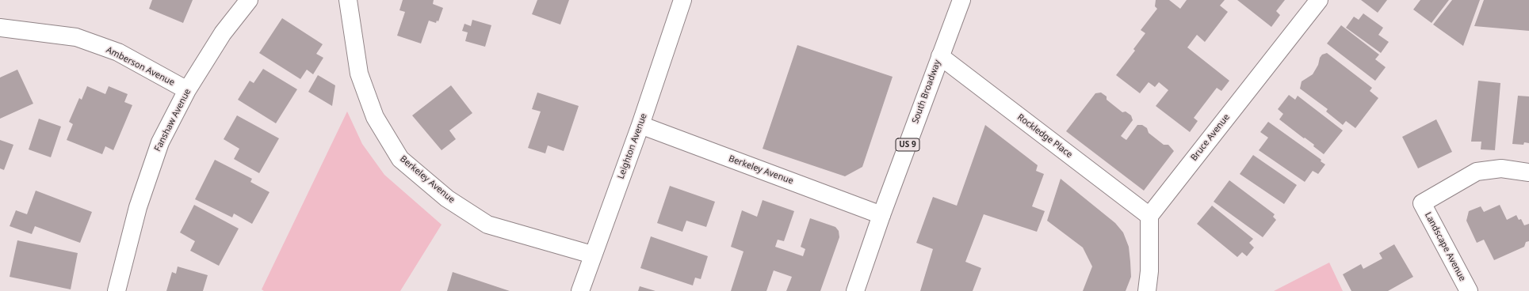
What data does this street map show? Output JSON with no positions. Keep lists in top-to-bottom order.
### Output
{
  "streets": {
    "street": [
      "Amberson Avenue",
      "South Broadway",
      "Fanshaw Avenue",
      "Rockledge Place",
      "Bruce Avenue",
      "US 9",
      "Leighton Avenue",
      "Berkeley Avenue",
      "Landscape Avenue"
    ]
  },
  "crossings": [
    ["Amberson Avenue", "Fanshaw Avenue"],
    ["South Broadway", "Rockledge Place"],
    ["South Broadway", "Berkeley Avenue"],
    ["Rockledge Place", "Bruce Avenue"],
    ["Leighton Avenue", "Berkeley Avenue"]
  ]
}
